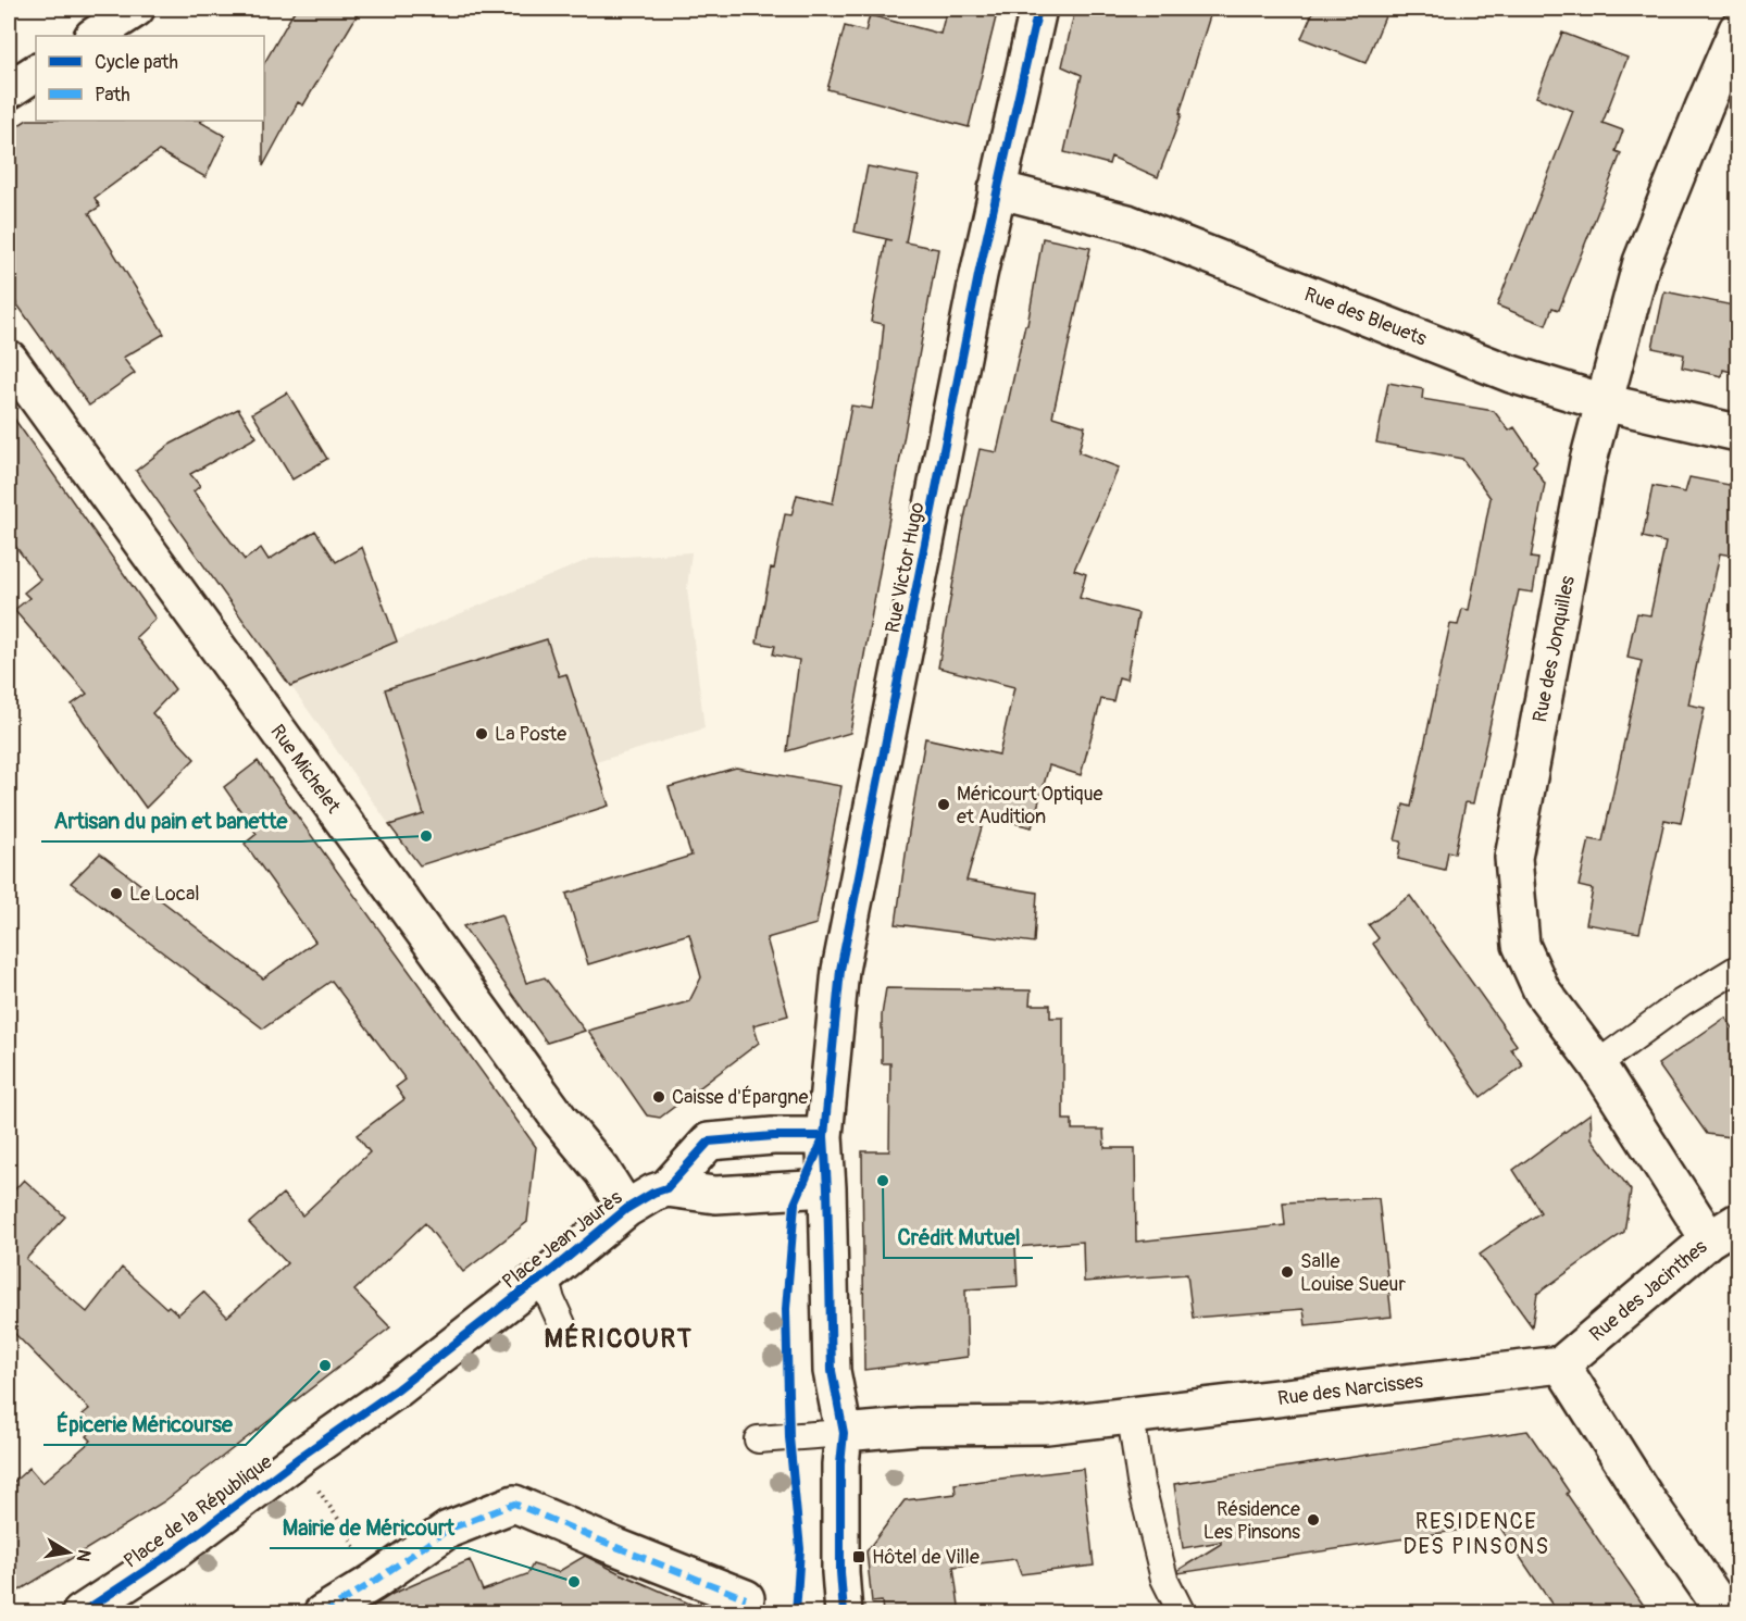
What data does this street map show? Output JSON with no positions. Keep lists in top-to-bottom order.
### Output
{
  "streets": {
    "street": [
      "Rue des Bleuets",
      "Rue Victor Hugo",
      "Rue des Jonquilles",
      "Rue Michelet",
      "Place Jean Jaurès",
      "Rue des Jacinthes",
      "Rue des Narcisses",
      "Place de la République"
    ]
  },
  "crossings": [
    ["Rue des Bleuets", "Rue Victor Hugo"],
    ["Rue des Bleuets", "Rue des Jonquilles"],
    ["Rue Victor Hugo", "Place Jean Jaurès"],
    ["Rue des Jonquilles", "Rue des Jacinthes"],
    ["Rue Michelet", "Place Jean Jaurès"],
    ["Place Jean Jaurès", "Place de la République"],
    ["Rue des Jacinthes", "Rue des Narcisses"]
  ],
  "districts": ["MÉRICOURT", "RESIDENCE DES PINSONS"],
  "places": {
    "other": [
      "La Poste",
      "Méricourt Optique et Audition",
      "Artisan du pain et banette",
      "Le Local",
      "Caisse d'Épargne",
      "Crédit Mutuel",
      "Salle Louise Sueur",
      "Épicerie Méricourse",
      "Résidence Les Pinsons",
      "Mairie de Méricourt"
    ],
    "transit": ["Hôtel de Ville"]
  },
  "legend": ["Cycle path", "Path"],
  "north": "right"
}
